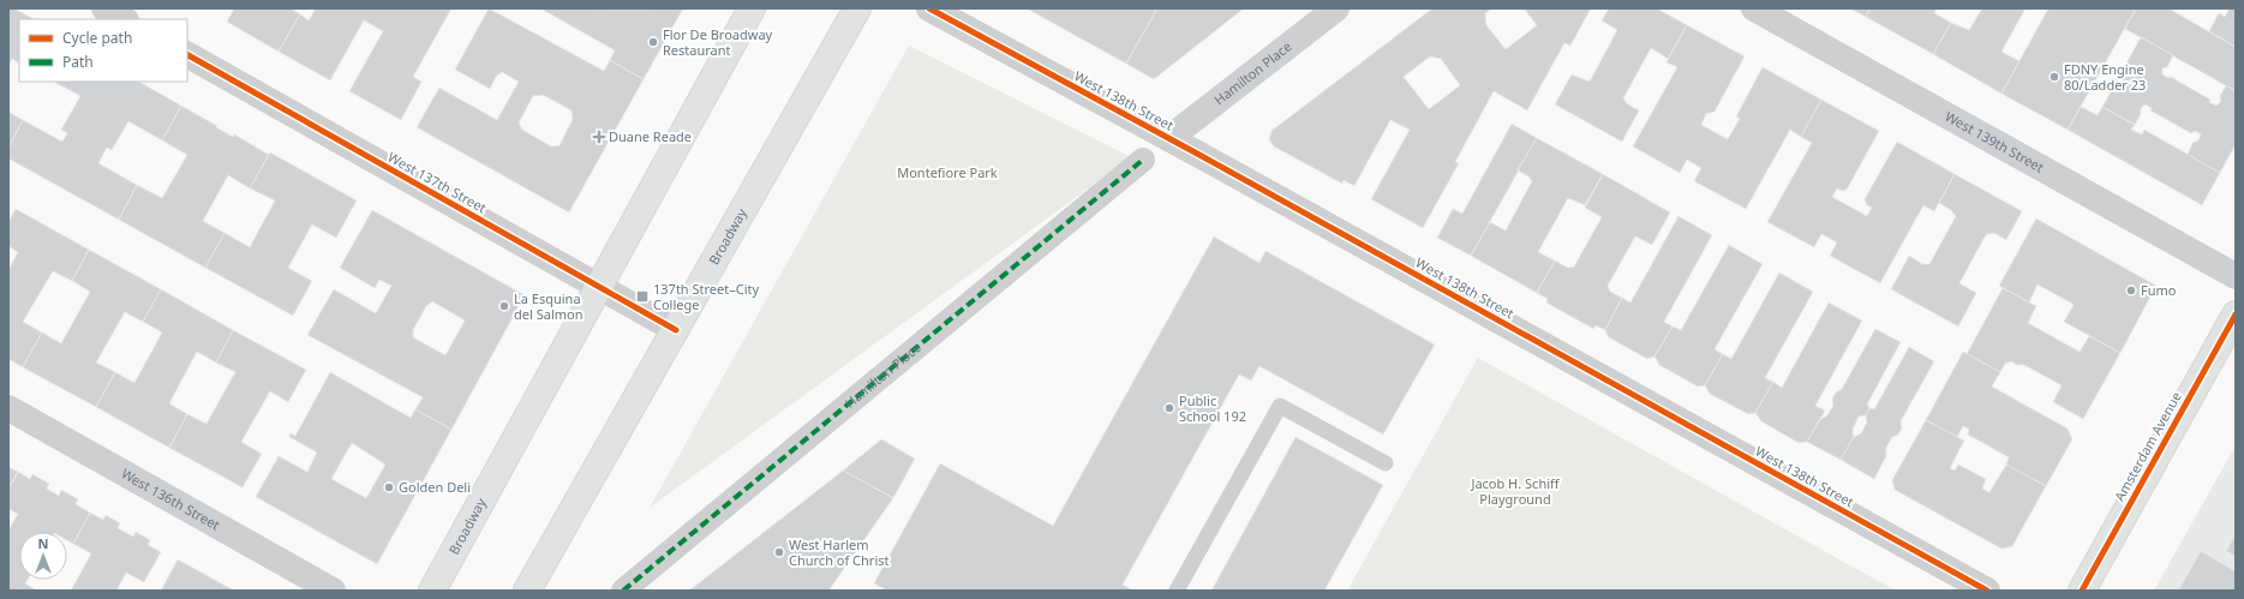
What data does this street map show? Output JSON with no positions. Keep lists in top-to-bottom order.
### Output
{
  "streets": {
    "main road": ["Broadway", "Amsterdam Avenue"],
    "street": [
      "Hamilton Place",
      "West 138th Street",
      "West 139th Street",
      "West 137th Street",
      "West 136th Street"
    ]
  },
  "crossings": [
    ["Hamilton Place", "West 138th Street"],
    ["West 137th Street", "Broadway"]
  ],
  "parks": ["Montefiore Park", "Jacob H. Schiff Playground"],
  "places": {
    "other": [
      "Flor De Broadway Restaurant",
      "FDNY Engine 80/Ladder 23",
      "Fumo",
      "La Esquina del Salmon",
      "Public School 192",
      "Golden Deli",
      "West Harlem Church of Christ"
    ],
    "health": ["Duane Reade"],
    "transit": ["137th Street–City College"]
  },
  "legend": ["Cycle path", "Path"],
  "north": "top"
}
